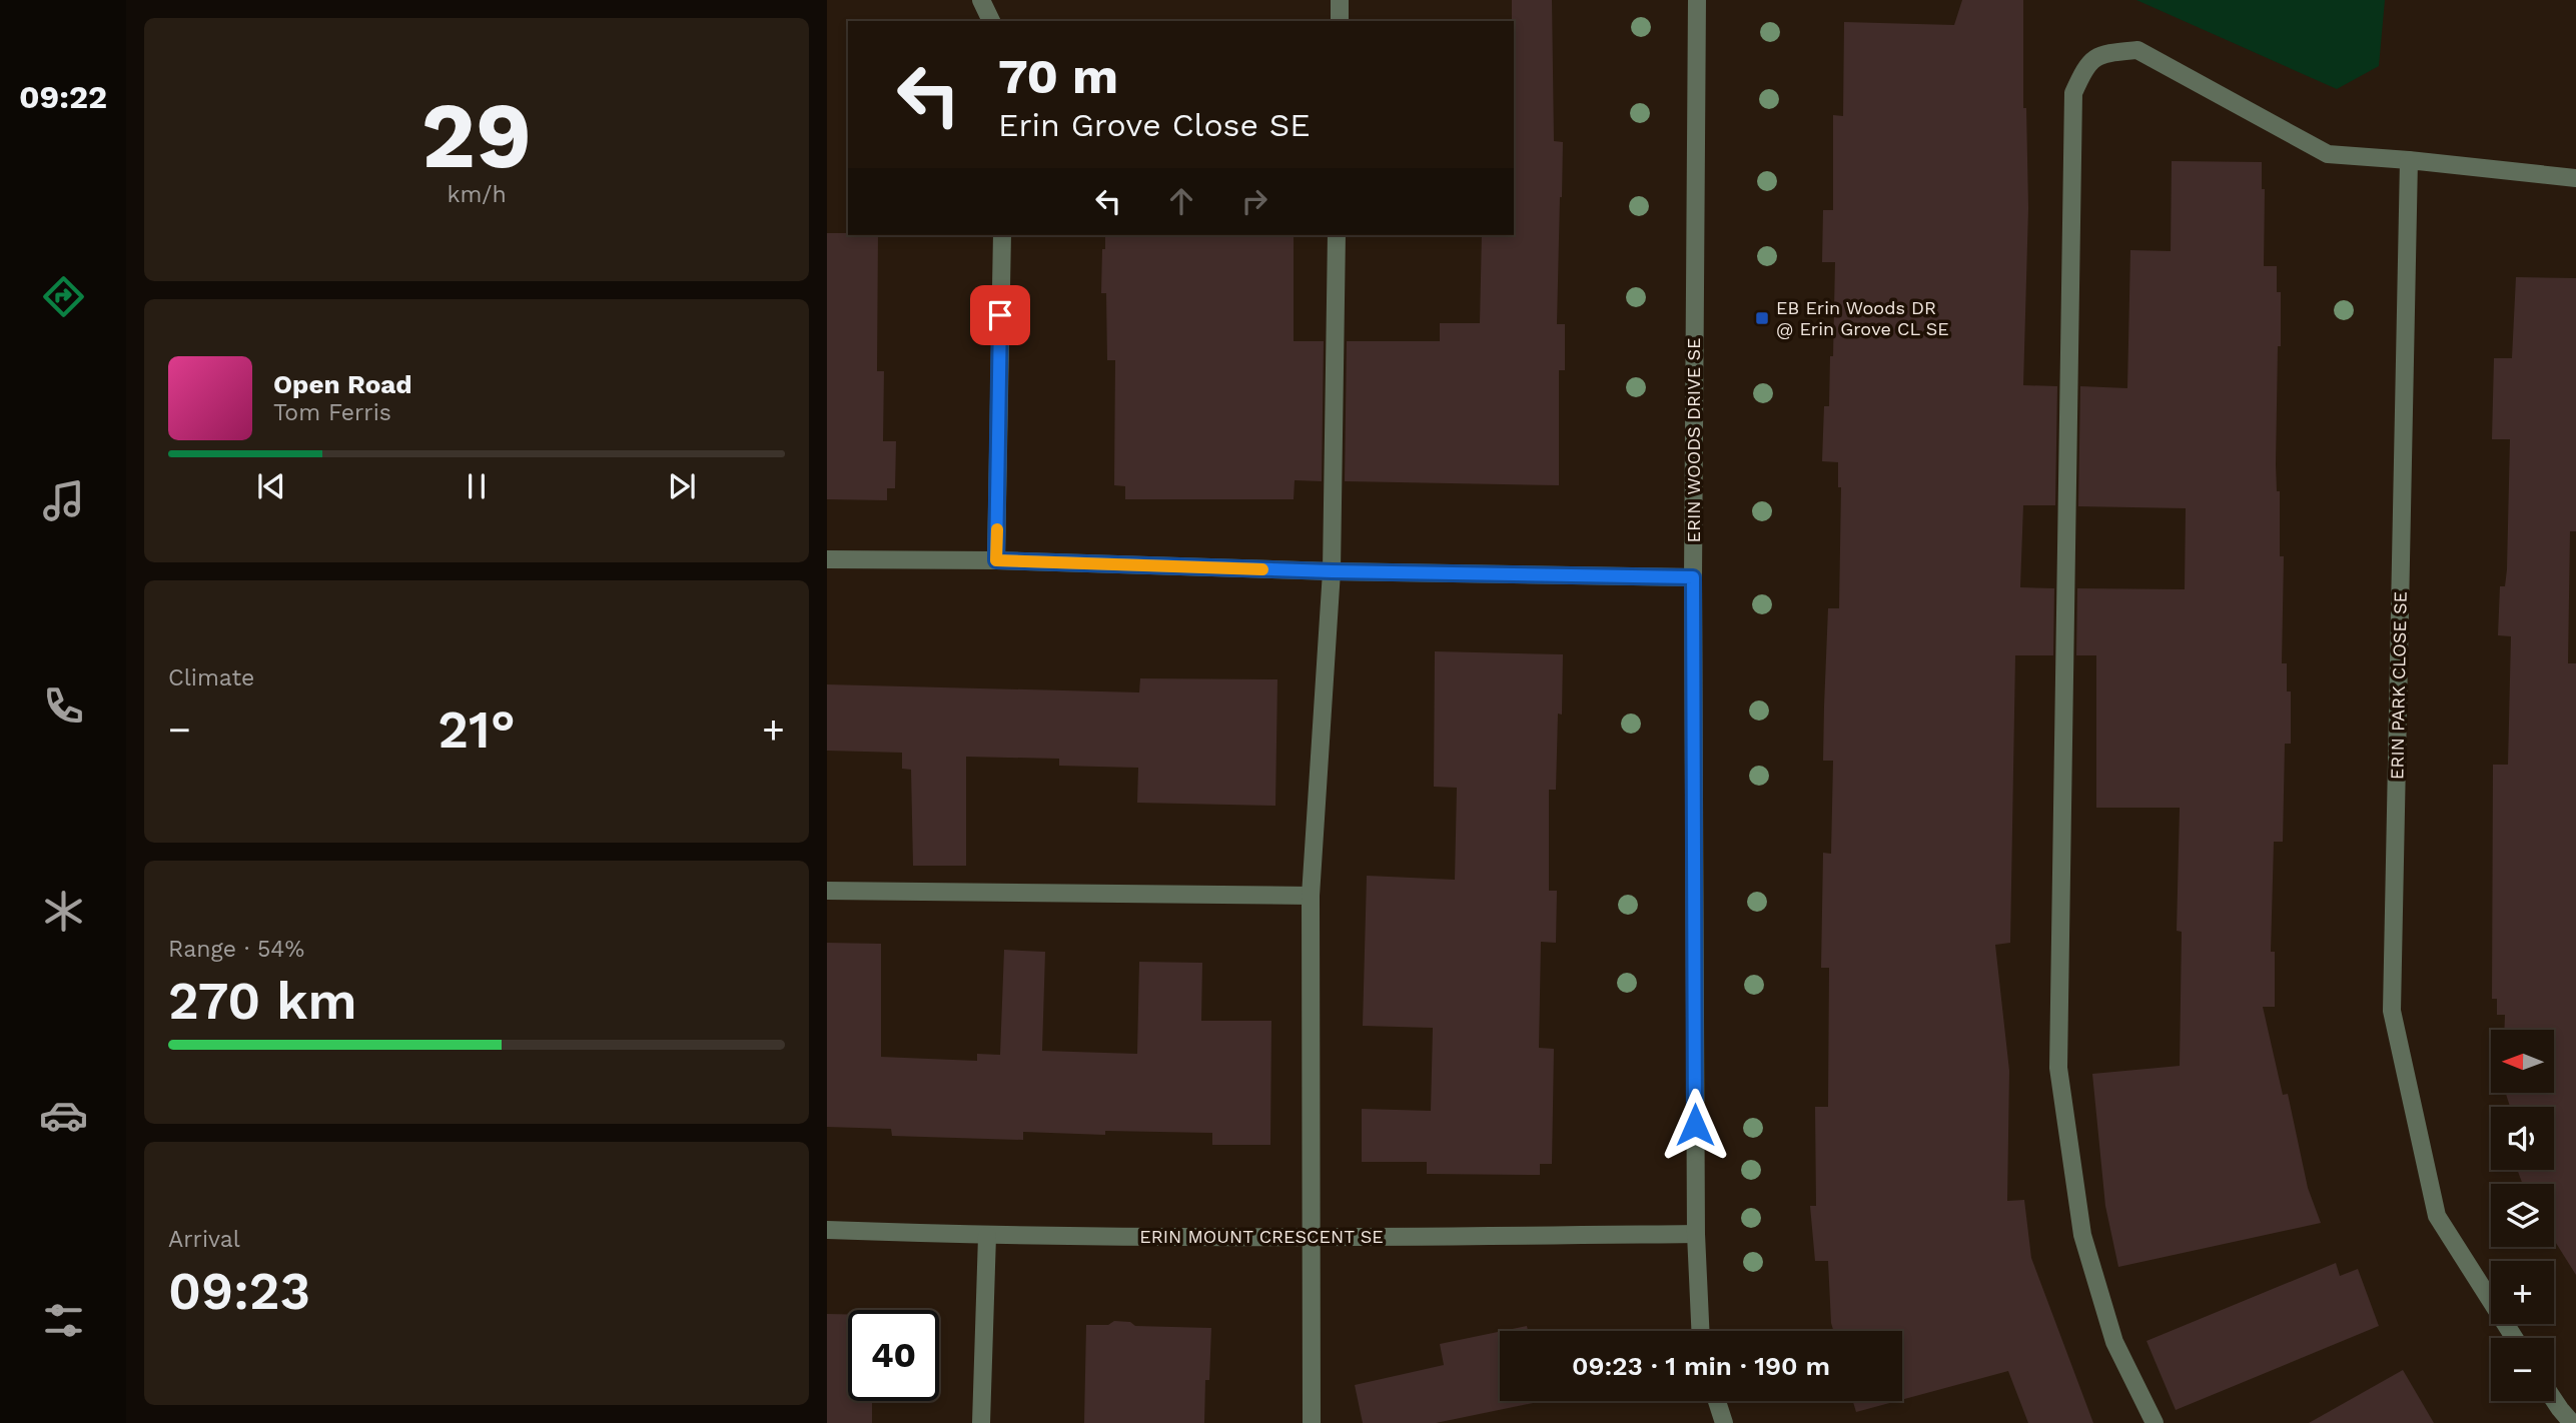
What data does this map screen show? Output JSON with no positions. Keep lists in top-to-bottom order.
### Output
{
  "streets": {
    "street": ["ERIN WOODS DRIVE SE", "ERIN PARK CLOSE SE", "ERIN MOUNT CRESCENT SE"]
  },
  "crossings": [
    ["ERIN WOODS DRIVE SE", "ERIN MOUNT CRESCENT SE"]
  ],
  "places": {
    "transit": ["EB Erin Woods DR @ Erin Grove CL SE"]
  },
  "north": "left",
  "page": {
    "tabs": "09:22",
    "tile": [
      ["29", "km/h"],
      "Climate",
      ["Range · 54%", "270 km"],
      ["Arrival", "09:23"]
    ],
    "turn": ["70 m", "Erin Grove Close SE"],
    "song": ["Open Road", "Tom Ferris"],
    "heat": ["−", "21°", "+"],
    "map_buttons": ["+", "−"],
    "limit": "40",
    "trip": "09:23 · 1 min · 190 m"
  }
}
